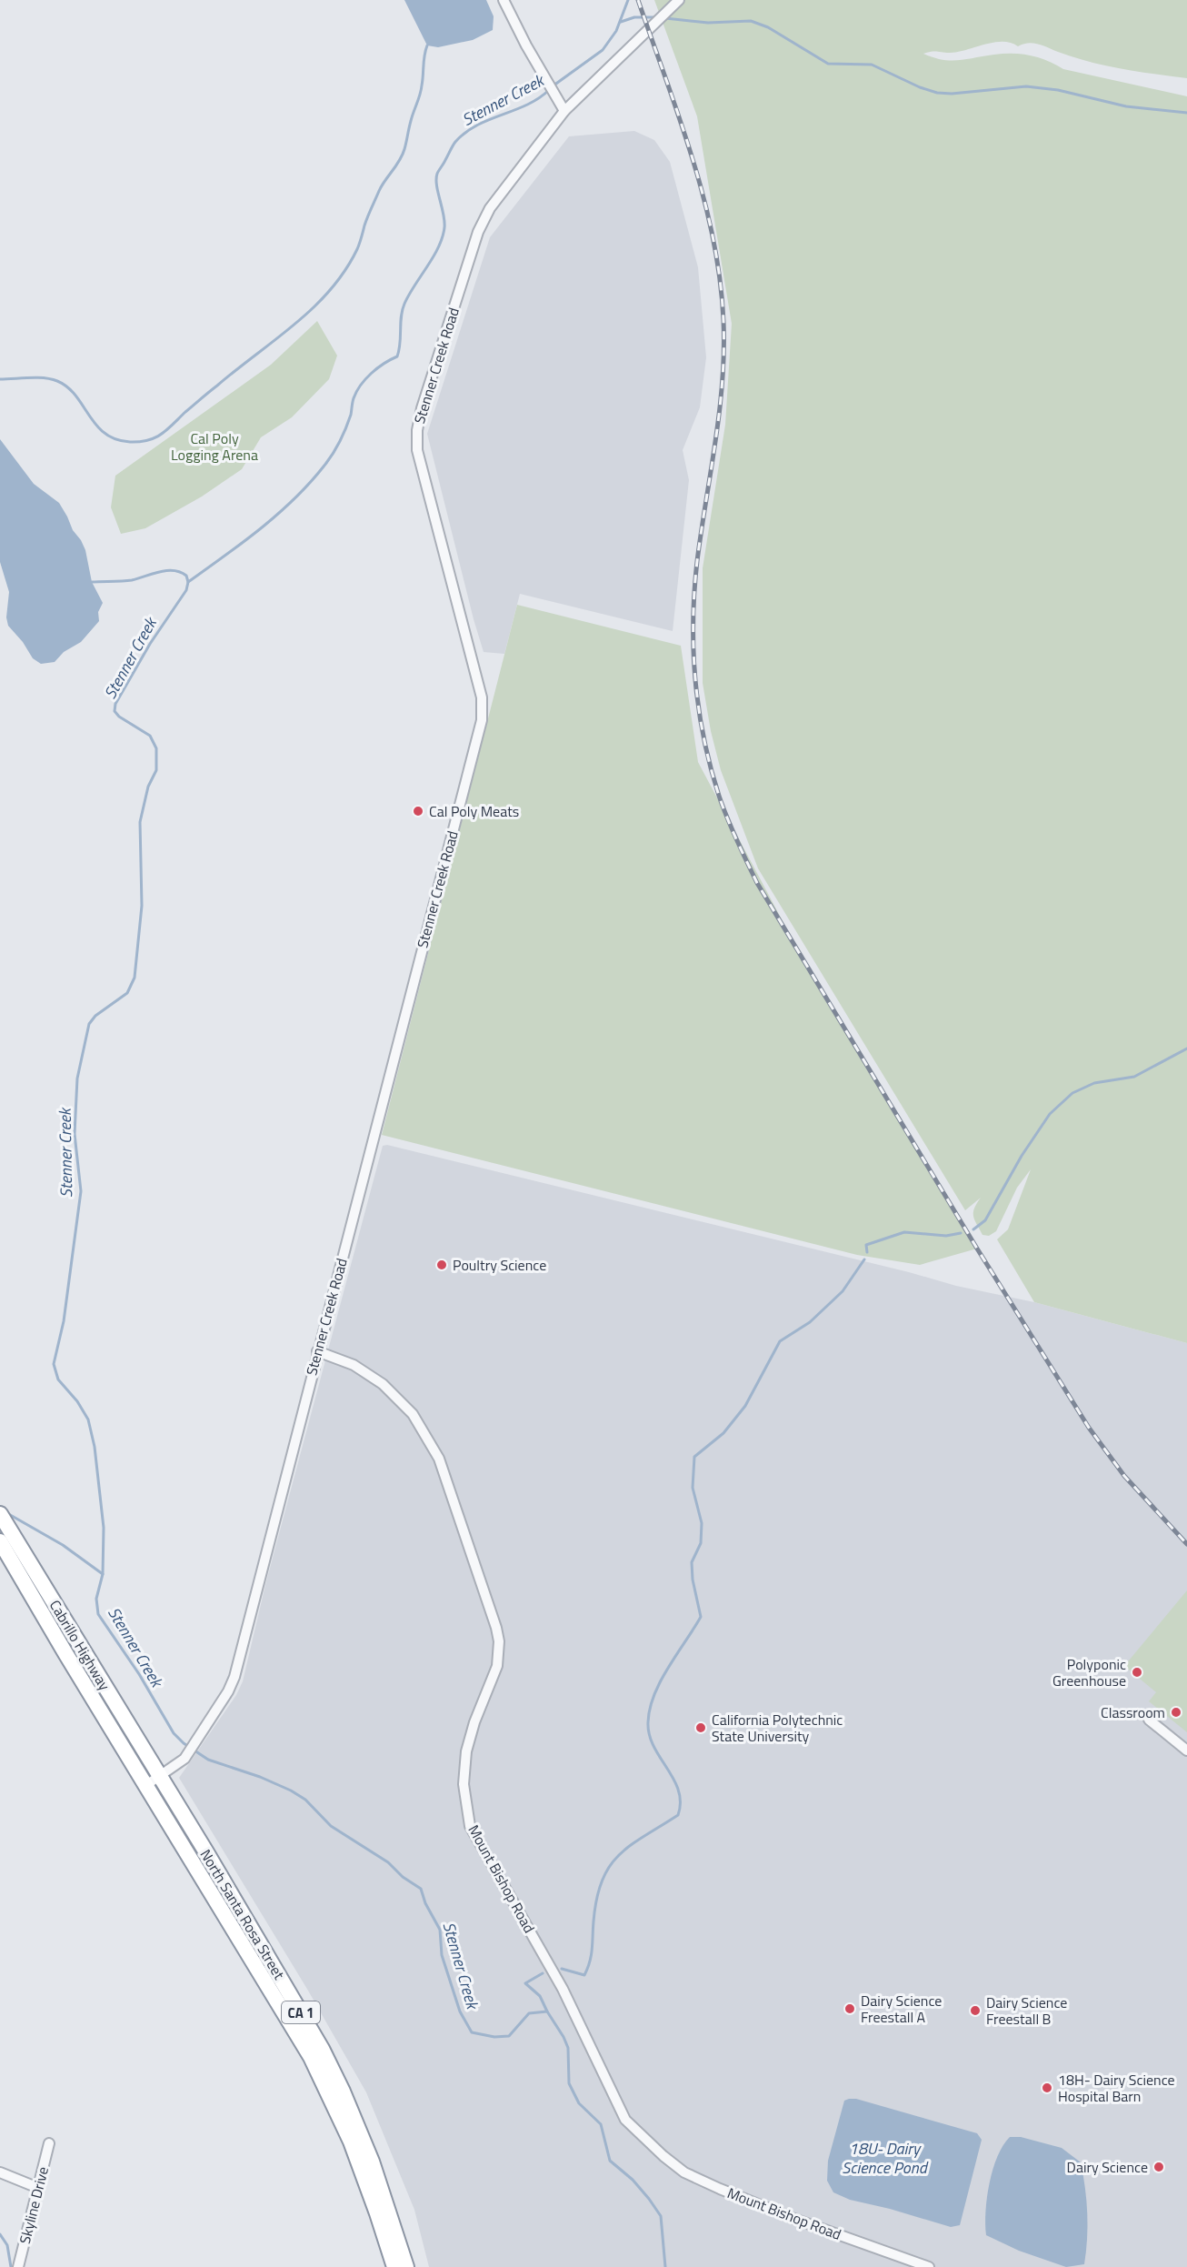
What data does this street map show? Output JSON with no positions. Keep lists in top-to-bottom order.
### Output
{
  "streets": {
    "highway": ["Cabrillo Highway", "North Santa Rosa Street", "CA 1"],
    "street": ["Stenner Creek Road", "Mount Bishop Road", "Skyline Drive"]
  },
  "crossings": [
    ["Stenner Creek Road", "Cabrillo Highway"],
    ["Stenner Creek Road", "Mount Bishop Road"],
    ["Stenner Creek Road", "North Santa Rosa Street"],
    ["Cabrillo Highway", "North Santa Rosa Street"]
  ],
  "water": ["Stenner Creek", "18U- Dairy Science Pond"],
  "parks": ["Cal Poly Logging Arena"],
  "places": [
    "Cal Poly Meats",
    "Poultry Science",
    "Polyponic Greenhouse",
    "Classroom",
    "California Polytechnic State University",
    "Dairy Science Freestall A",
    "Dairy Science Freestall B",
    "18H- Dairy Science Hospital Barn",
    "Dairy Science"
  ]
}
